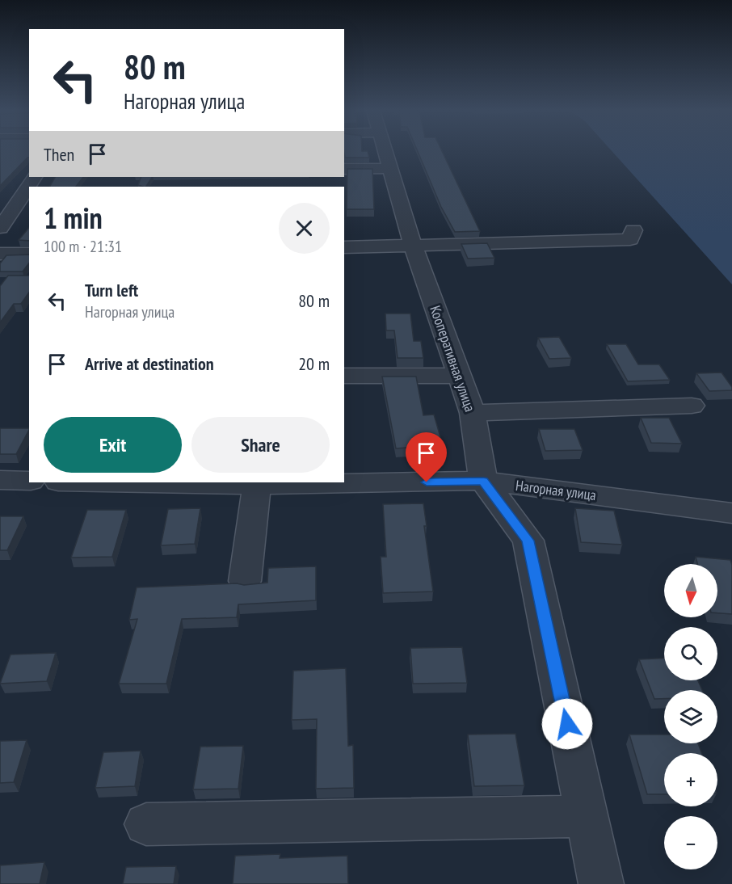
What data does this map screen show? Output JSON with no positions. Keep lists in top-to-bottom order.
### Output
{
  "streets": {
    "street": ["Кооперативная улица", "Нагорная улица"]
  },
  "crossings": [
    ["Кооперативная улица", "Нагорная улица"]
  ],
  "north": "bottom",
  "page": {
    "turn": ["80 m", "Нагорная улица"],
    "then": "Then",
    "heading": ["1 min", "100 m · 21:31"],
    "list": [
      {
        "name": "Turn left",
        "note": "Нагорная улица",
        "value": "80 m"
      },
      {
        "name": "Arrive at destination",
        "value": "20 m"
      }
    ],
    "buttons": ["Exit", "Share"],
    "map_buttons": ["+", "−"]
  }
}
